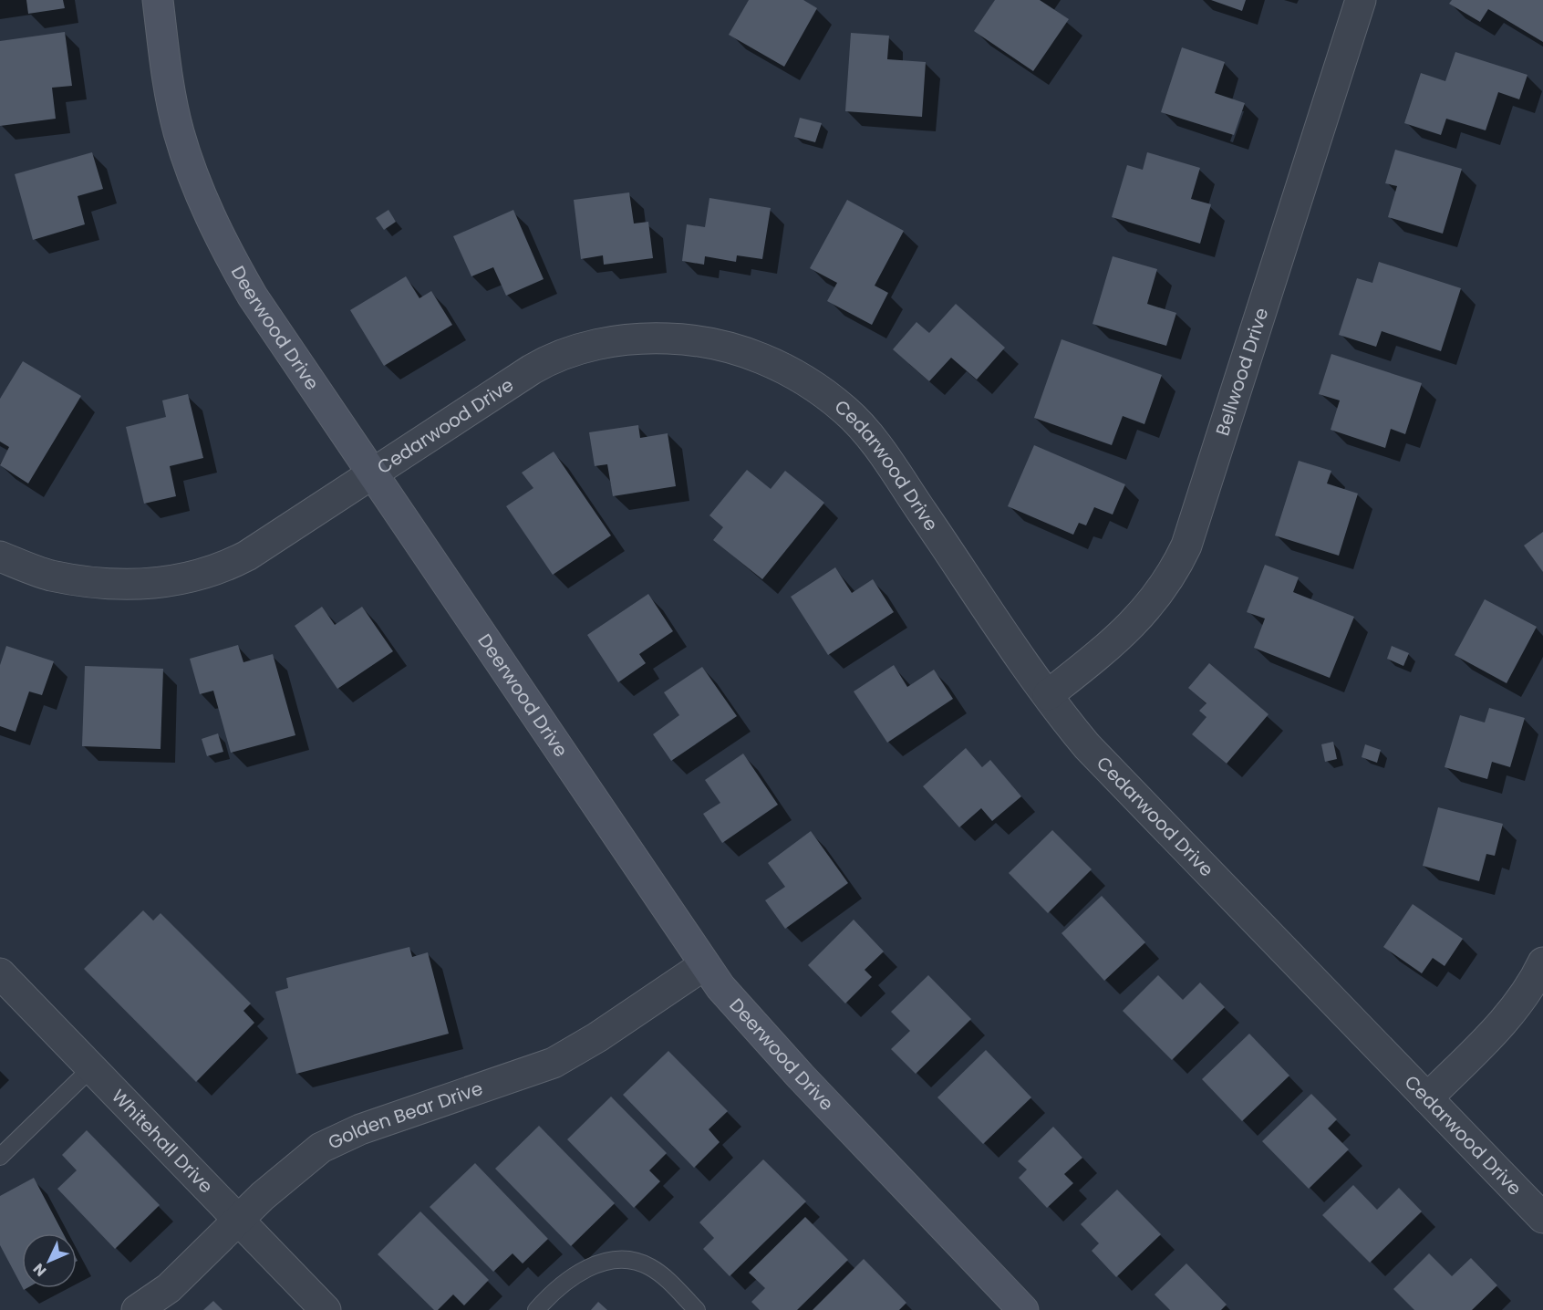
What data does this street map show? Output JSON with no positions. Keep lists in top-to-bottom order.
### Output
{
  "streets": {
    "street": [
      "Deerwood Drive",
      "Bellwood Drive",
      "Cedarwood Drive",
      "Golden Bear Drive",
      "Whitehall Drive"
    ]
  },
  "crossings": [
    ["Deerwood Drive", "Cedarwood Drive"],
    ["Deerwood Drive", "Golden Bear Drive"],
    ["Bellwood Drive", "Cedarwood Drive"],
    ["Golden Bear Drive", "Whitehall Drive"]
  ],
  "north": "bottom left"
}
